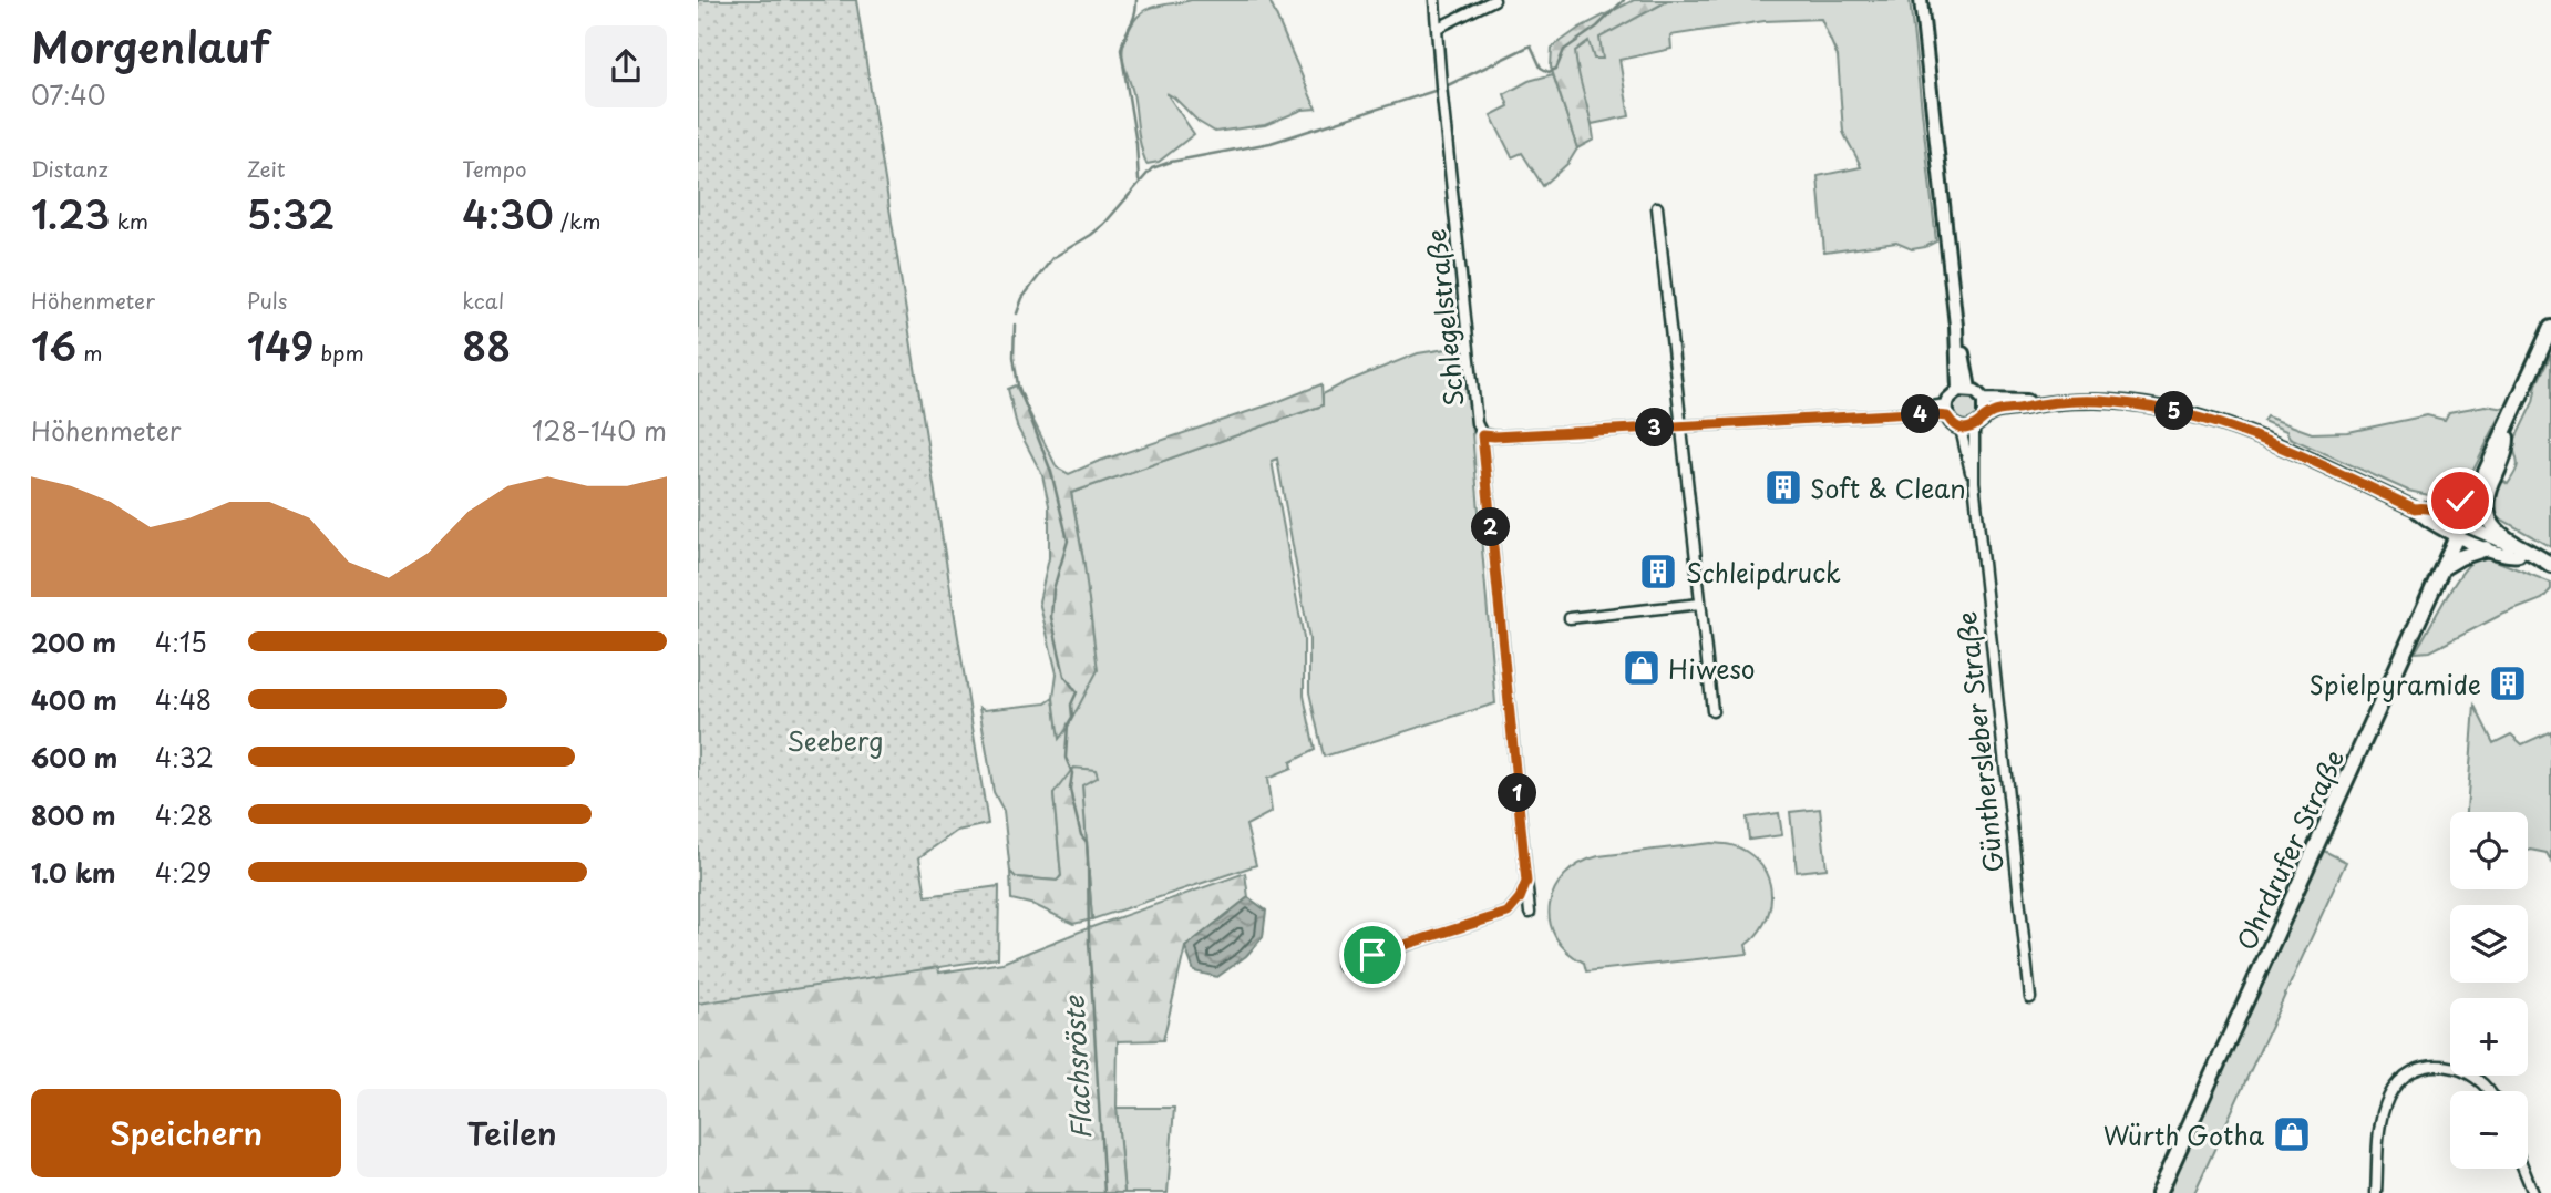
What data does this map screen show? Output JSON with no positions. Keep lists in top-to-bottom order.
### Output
{
  "streets": {
    "main road": ["Ohrdrufer Straße"],
    "street": ["Schlegelstraße", "Günthersleber Straße"]
  },
  "water": ["Flachsröste"],
  "parks": ["Seeberg"],
  "places": {
    "building": ["Soft & Clean", "Schleipdruck", "Spielpyramide"],
    "shop": ["Hiweso", "Würth Gotha"]
  },
  "page": {
    "heading": ["Morgenlauf", "07:40"],
    "stats": [
      ["Distanz", "1.23 km"],
      ["Zeit", "5:32"],
      ["Tempo", "4:30 /km"],
      ["Höhenmeter", "16 m"],
      ["Puls", "149 bpm"],
      ["kcal", "88"]
    ],
    "pins": [
      "5",
      "4",
      "3",
      "2",
      "1"
    ],
    "chart": ["Höhenmeter", "128–140 m"],
    "list": [
      {
        "name": "200 m",
        "note": "4:15"
      },
      {
        "name": "400 m",
        "note": "4:48"
      },
      {
        "name": "600 m",
        "note": "4:32"
      },
      {
        "name": "800 m",
        "note": "4:28"
      },
      {
        "name": "1.0 km",
        "note": "4:29"
      }
    ],
    "map_buttons": ["+", "−"],
    "buttons": ["Speichern", "Teilen"]
  }
}
